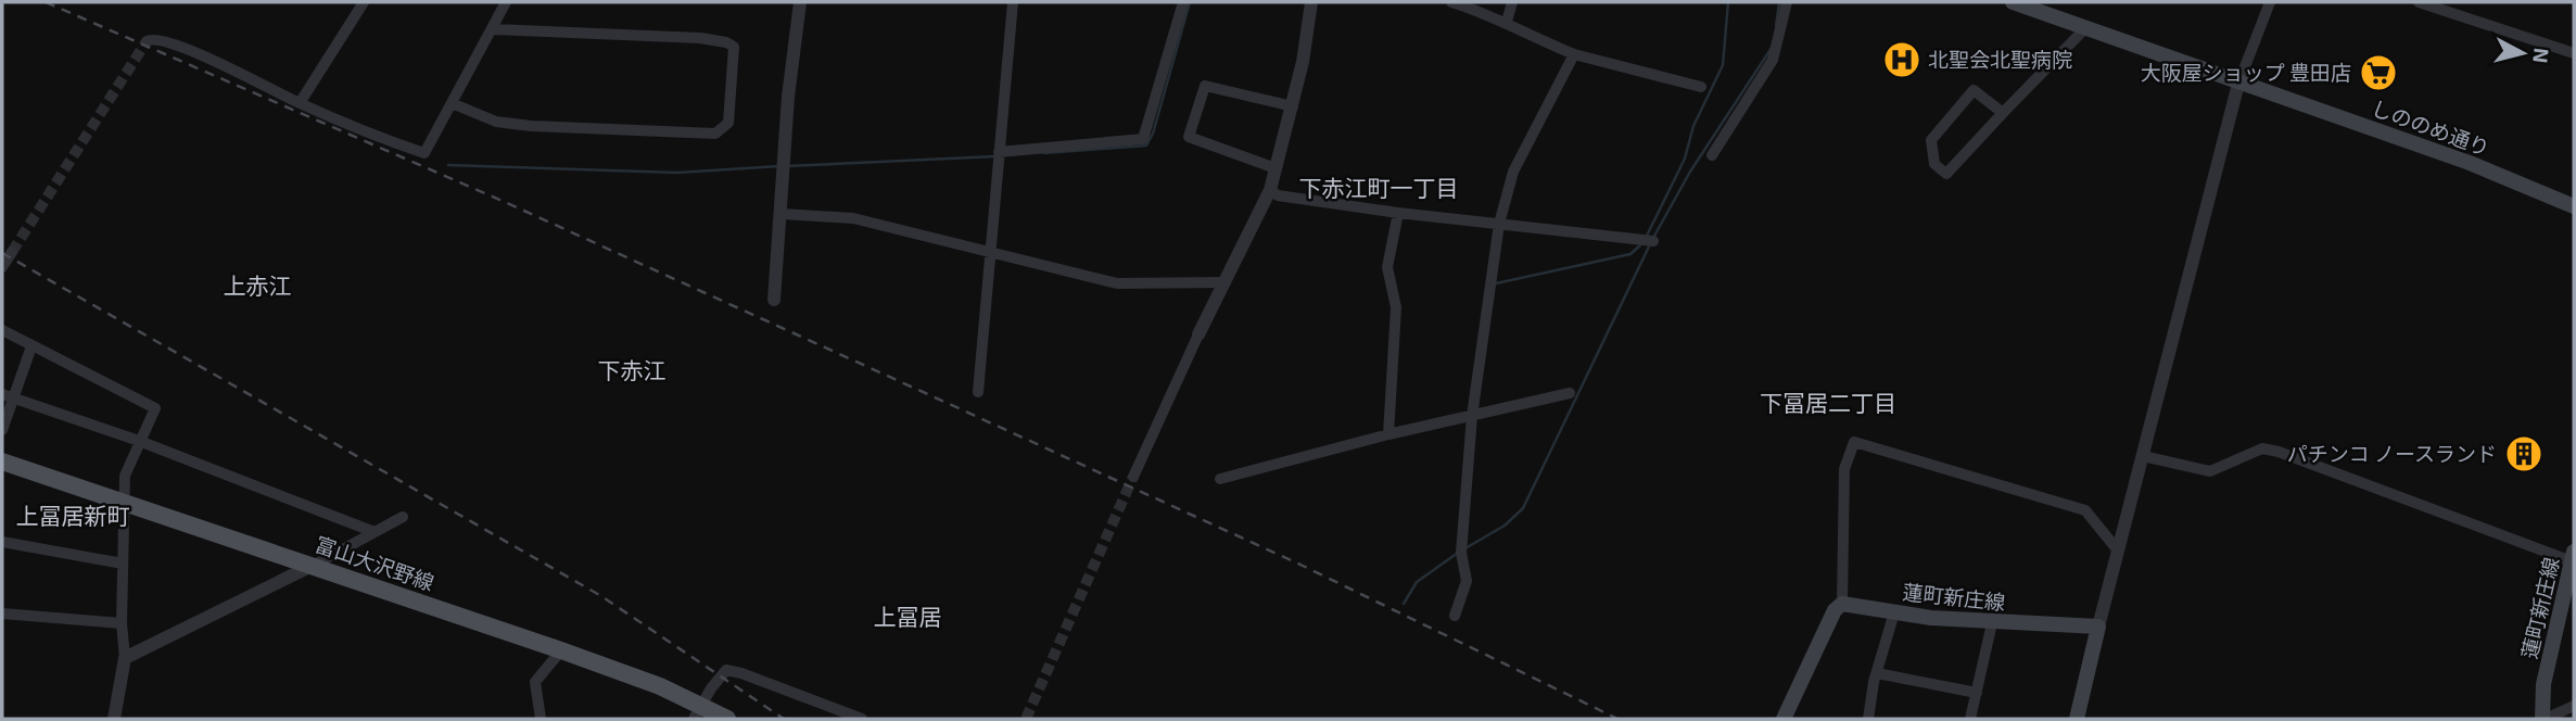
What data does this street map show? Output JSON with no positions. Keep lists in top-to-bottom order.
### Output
{
  "streets": {
    "main road": ["しののめ通り", "富山大沢野線", "蓮町新庄線"]
  },
  "districts": [
    "下赤江町一丁目",
    "上赤江",
    "下赤江",
    "下冨居二丁目",
    "上冨居新町",
    "上冨居"
  ],
  "places": {
    "hospital": ["北聖会北聖病院"],
    "supermarket": ["大阪屋ショップ 豊田店"],
    "building": ["パチンコ ノースランド"]
  },
  "north": "right"
}
